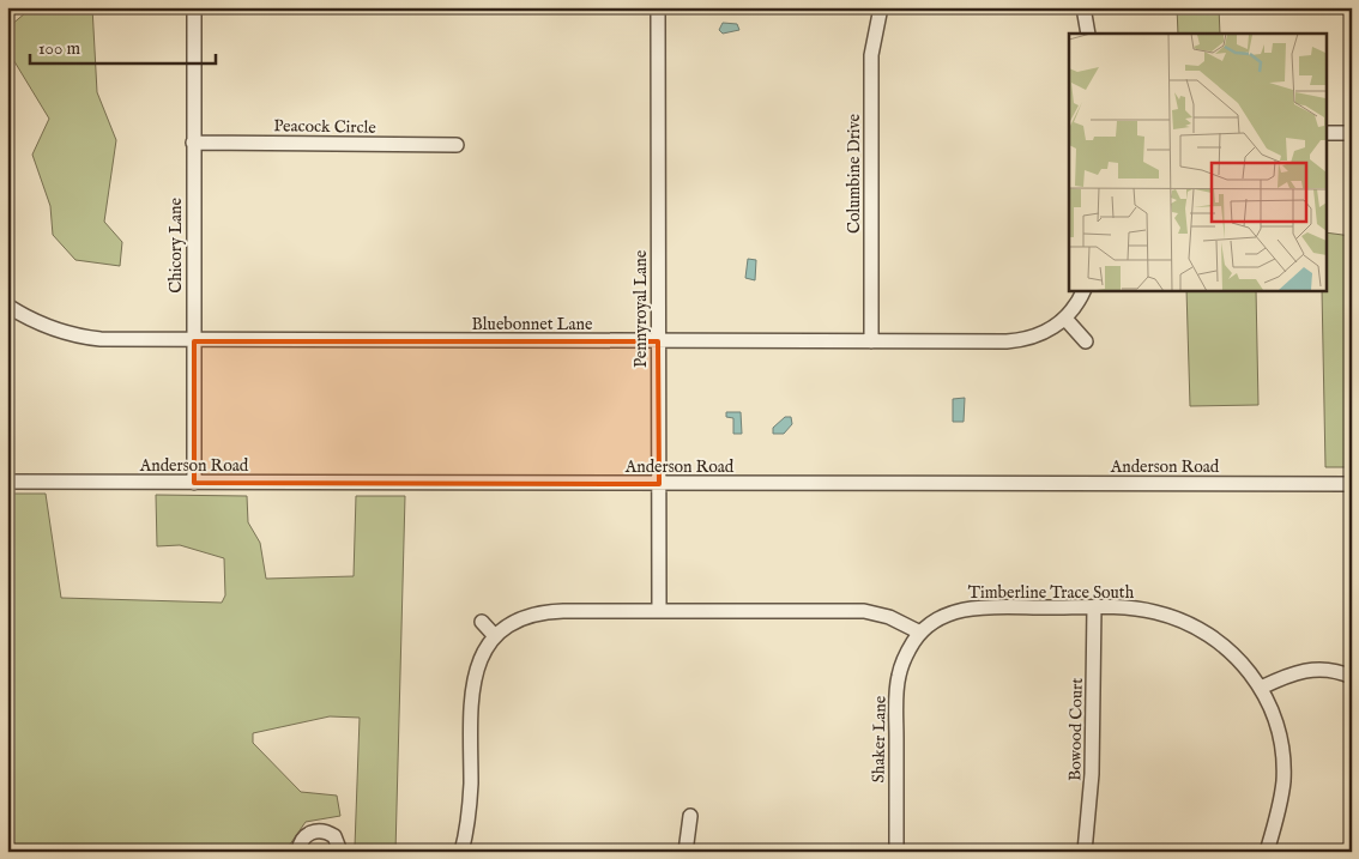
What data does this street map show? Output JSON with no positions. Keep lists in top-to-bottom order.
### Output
{
  "streets": {
    "street": [
      "Peacock Circle",
      "Columbine Drive",
      "Chicory Lane",
      "Pennyroyal Lane",
      "Bluebonnet Lane",
      "Anderson Road",
      "Timberline Trace South",
      "Bowood Court",
      "Shaker Lane"
    ]
  },
  "crossings": [
    ["Peacock Circle", "Chicory Lane"],
    ["Columbine Drive", "Bluebonnet Lane"],
    ["Chicory Lane", "Bluebonnet Lane"],
    ["Chicory Lane", "Anderson Road"],
    ["Pennyroyal Lane", "Bluebonnet Lane"],
    ["Pennyroyal Lane", "Anderson Road"],
    ["Timberline Trace South", "Bowood Court"],
    ["Timberline Trace South", "Shaker Lane"]
  ],
  "scale_bar": "100 m"
}
